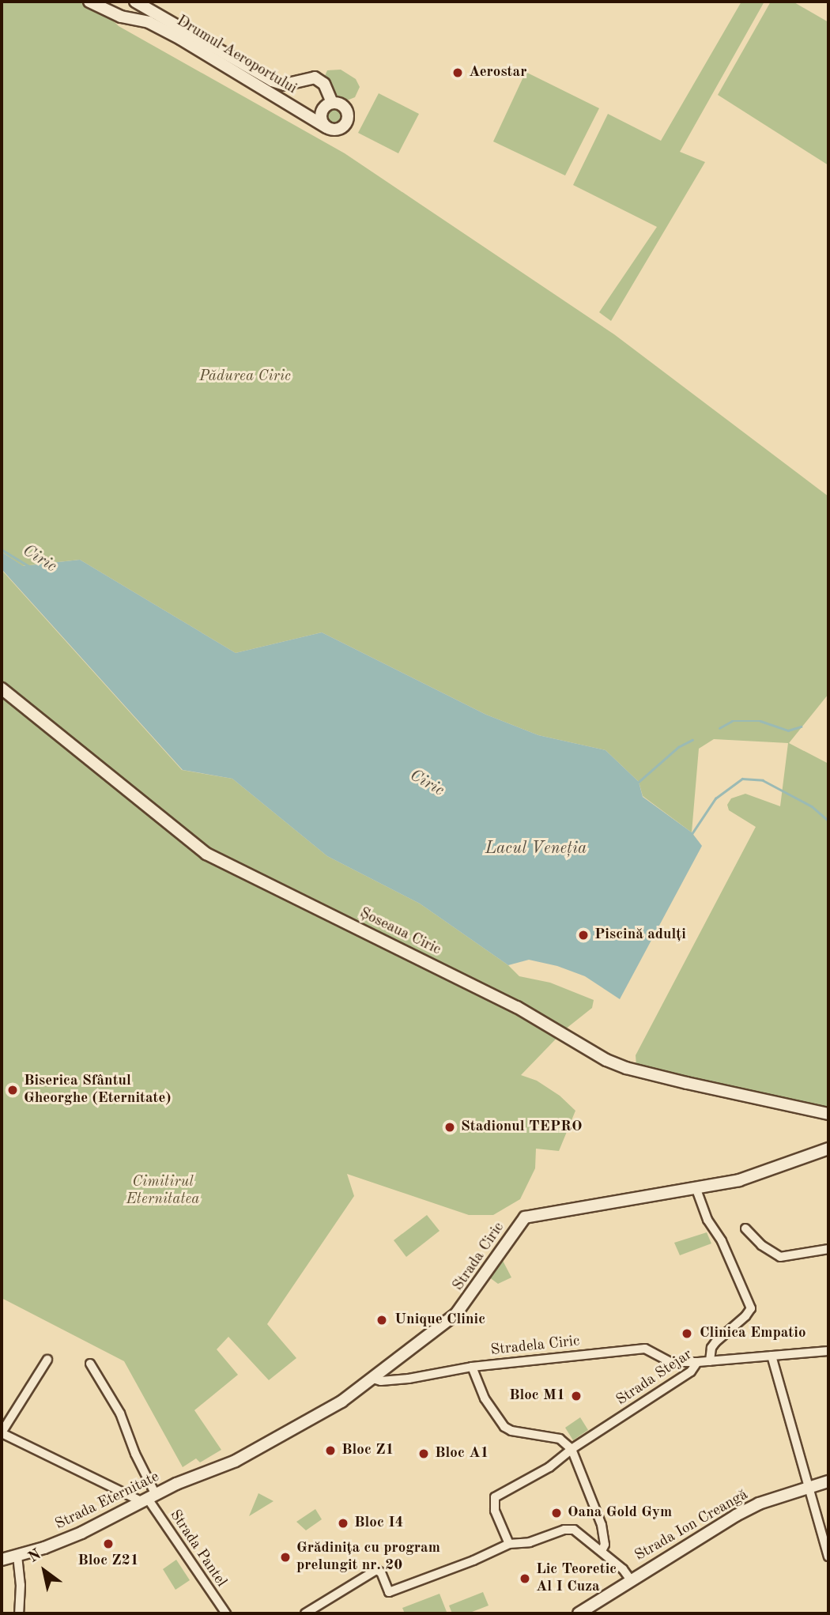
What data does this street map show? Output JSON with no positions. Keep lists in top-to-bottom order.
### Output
{
  "streets": {
    "street": [
      "Drumul Aeroportului",
      "Șoseaua Ciric",
      "Strada Ciric",
      "Stradela Ciric",
      "Strada Stejar",
      "Strada Eternitate",
      "Strada Ion Creangă",
      "Strada Pantel"
    ]
  },
  "crossings": [
    ["Strada Ciric", "Stradela Ciric"],
    ["Strada Ciric", "Strada Eternitate"],
    ["Stradela Ciric", "Strada Stejar"],
    ["Strada Eternitate", "Strada Pantel"]
  ],
  "water": ["Ciric", "Lacul Veneția"],
  "parks": ["Pădurea Ciric", "Cimitirul Eternitatea"],
  "places": [
    "Aerostar",
    "Piscină adulți",
    "Biserica Sfântul Gheorghe (Eternitate)",
    "Stadionul TEPRO",
    "Unique Clinic",
    "Clinica Empatio",
    "Bloc M1",
    "Bloc Z1",
    "Bloc A1",
    "Oana Gold Gym",
    "Bloc I4",
    "Bloc Z21",
    "Grădinița cu program prelungit nr. 20",
    "Lic Teoretic Al I Cuza"
  ],
  "north": "top left"
}
